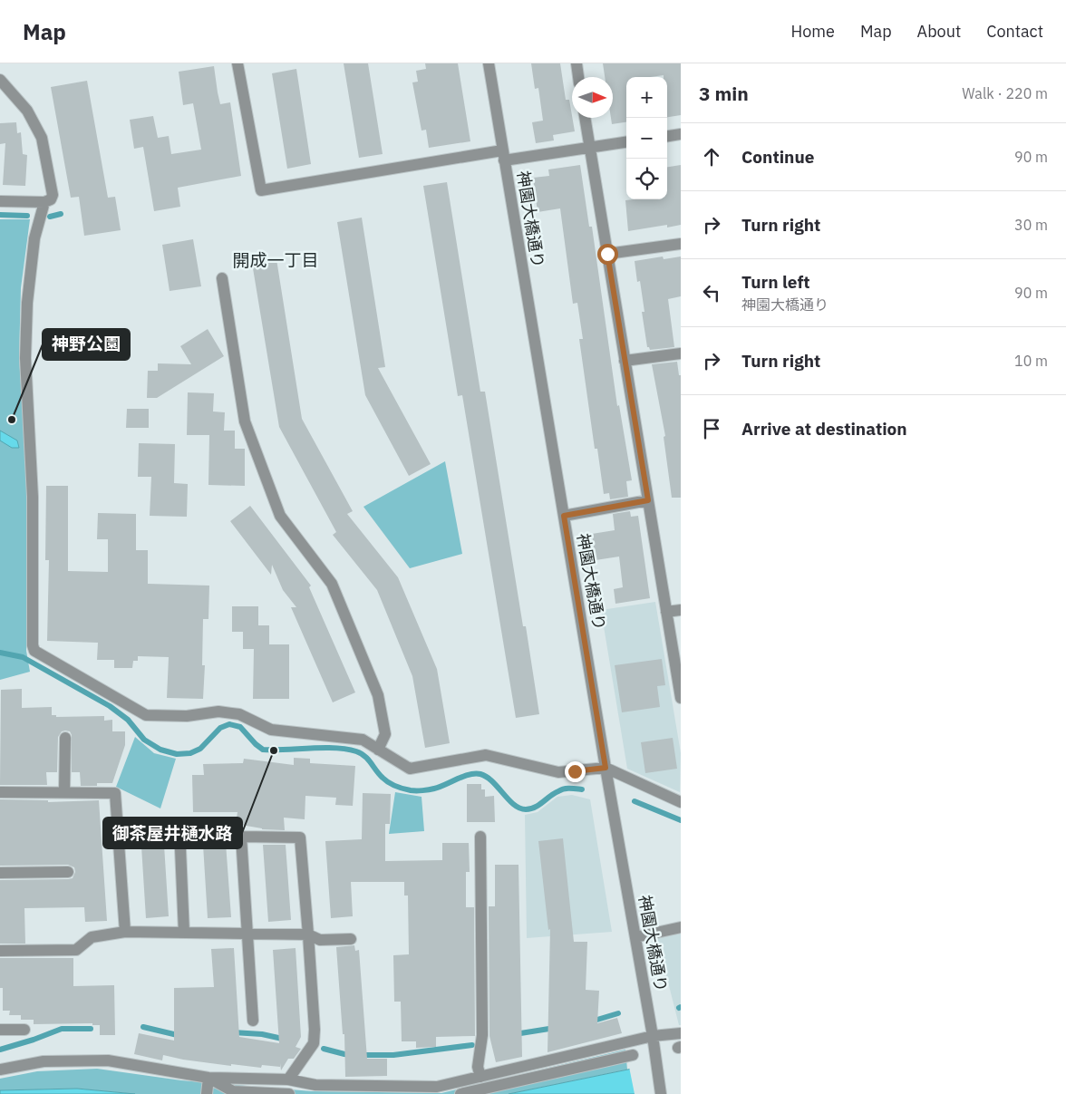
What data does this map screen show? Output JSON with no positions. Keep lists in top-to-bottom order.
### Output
{
  "streets": {
    "street": ["神園大橋通り"]
  },
  "districts": ["開成一丁目"],
  "places": ["神野公園", "御茶屋井樋水路"],
  "north": "right",
  "page": {
    "header": "Map",
    "nav": [
      "Home",
      "Map",
      "About",
      "Contact"
    ],
    "heading": ["3 min", "Walk · 220 m"],
    "map_buttons": ["+", "−"],
    "list": [
      ["Continue", "90 m"],
      ["Turn right", "30 m"],
      ["Turn left", "神園大橋通り", "90 m"],
      ["Turn right", "10 m"],
      "Arrive at destination"
    ]
  }
}
